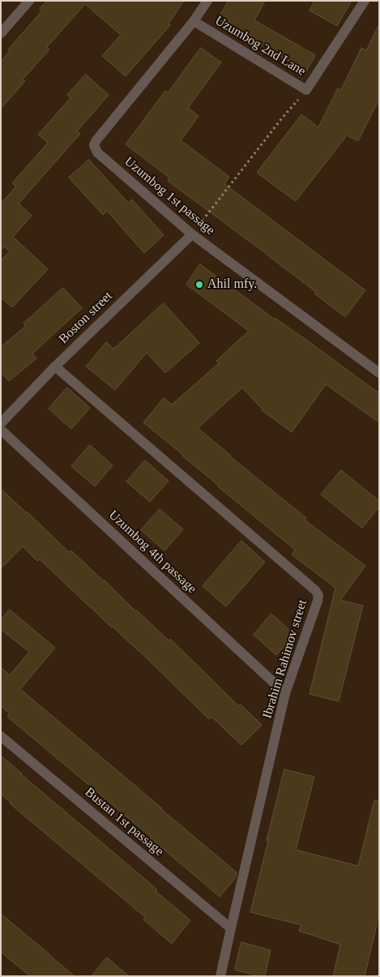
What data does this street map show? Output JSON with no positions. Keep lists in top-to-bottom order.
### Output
{
  "streets": {
    "street": [
      "Uzumbog 2nd Lane",
      "Uzumbog 1st passage",
      "Boston street",
      "Uzumbog 4th passage",
      "Ibrahim Rahimov street",
      "Bustan 1st passage"
    ]
  },
  "crossings": [
    ["Uzumbog 2nd Lane", "Uzumbog 1st passage"],
    ["Uzumbog 1st passage", "Boston street"],
    ["Boston street", "Ibrahim Rahimov street"],
    ["Uzumbog 4th passage", "Ibrahim Rahimov street"],
    ["Ibrahim Rahimov street", "Bustan 1st passage"]
  ],
  "places": ["Ahil mfy."]
}
